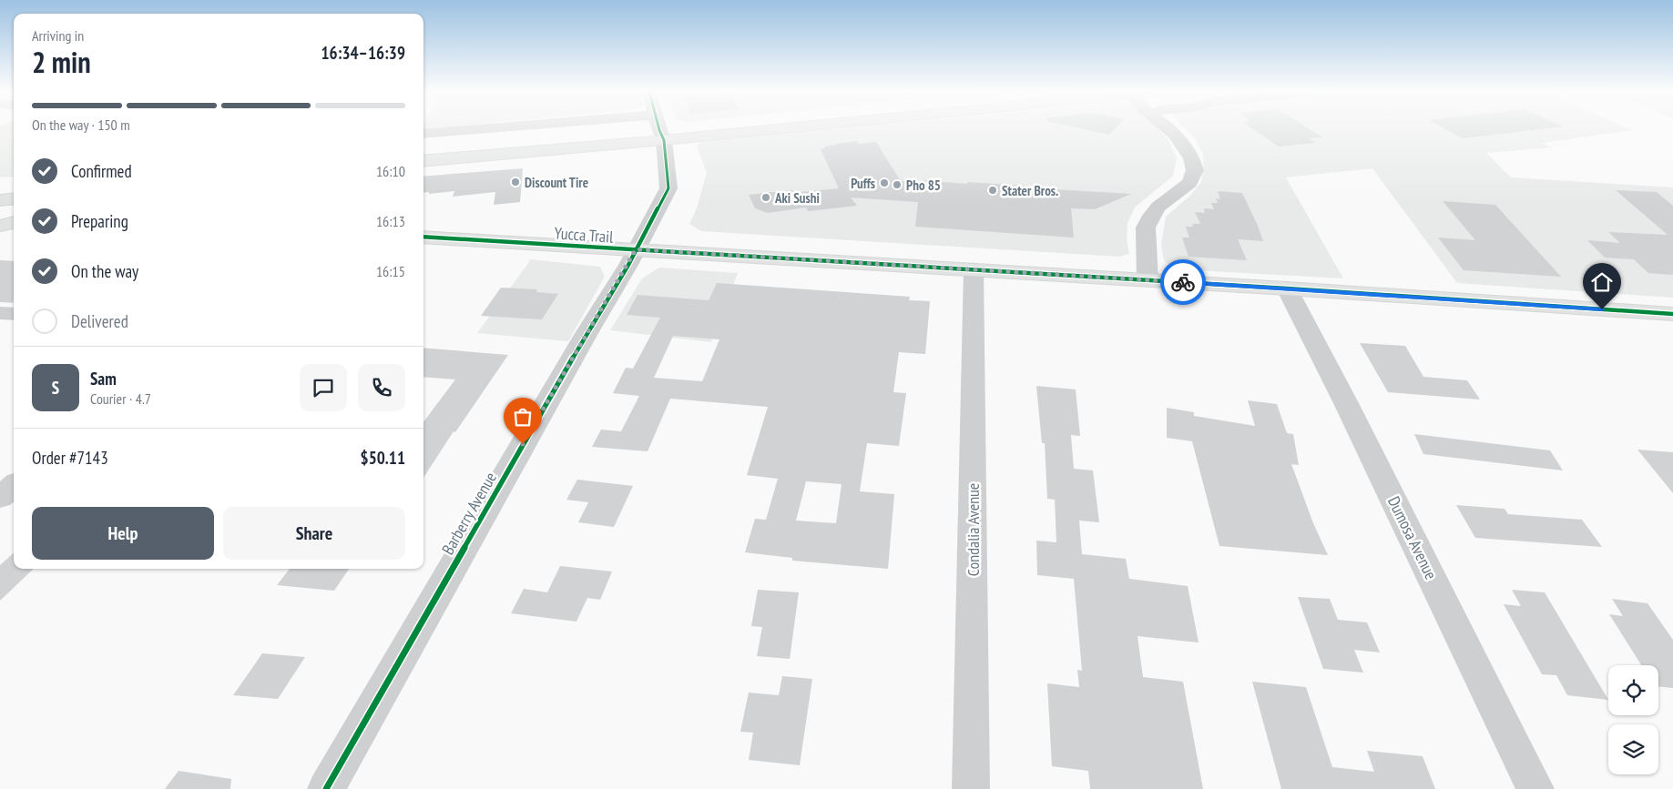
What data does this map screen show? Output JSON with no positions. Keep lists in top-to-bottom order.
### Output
{
  "streets": {
    "main road": ["Yucca Trail"],
    "street": ["Barberry Avenue", "Condalia Avenue", "Dumosa Avenue"]
  },
  "crossings": [
    ["Yucca Trail", "Barberry Avenue"],
    ["Yucca Trail", "Condalia Avenue"],
    ["Yucca Trail", "Dumosa Avenue"]
  ],
  "places": [
    "Discount Tire",
    "Puffs",
    "Pho 85",
    "Stater Bros.",
    "Aki Sushi"
  ],
  "page": {
    "heading": ["2 min", "Arriving in", "16:34–16:39"],
    "panel": [
      "Sam",
      "Courier · 4.7",
      "Order #7143",
      "$50.11"
    ],
    "bar": "On the way · 150 m",
    "list": [
      ["Confirmed", "16:10"],
      ["Preparing", "16:13"],
      ["On the way", "16:15"],
      "Delivered"
    ],
    "round": "S",
    "buttons": ["Help", "Share"]
  }
}
